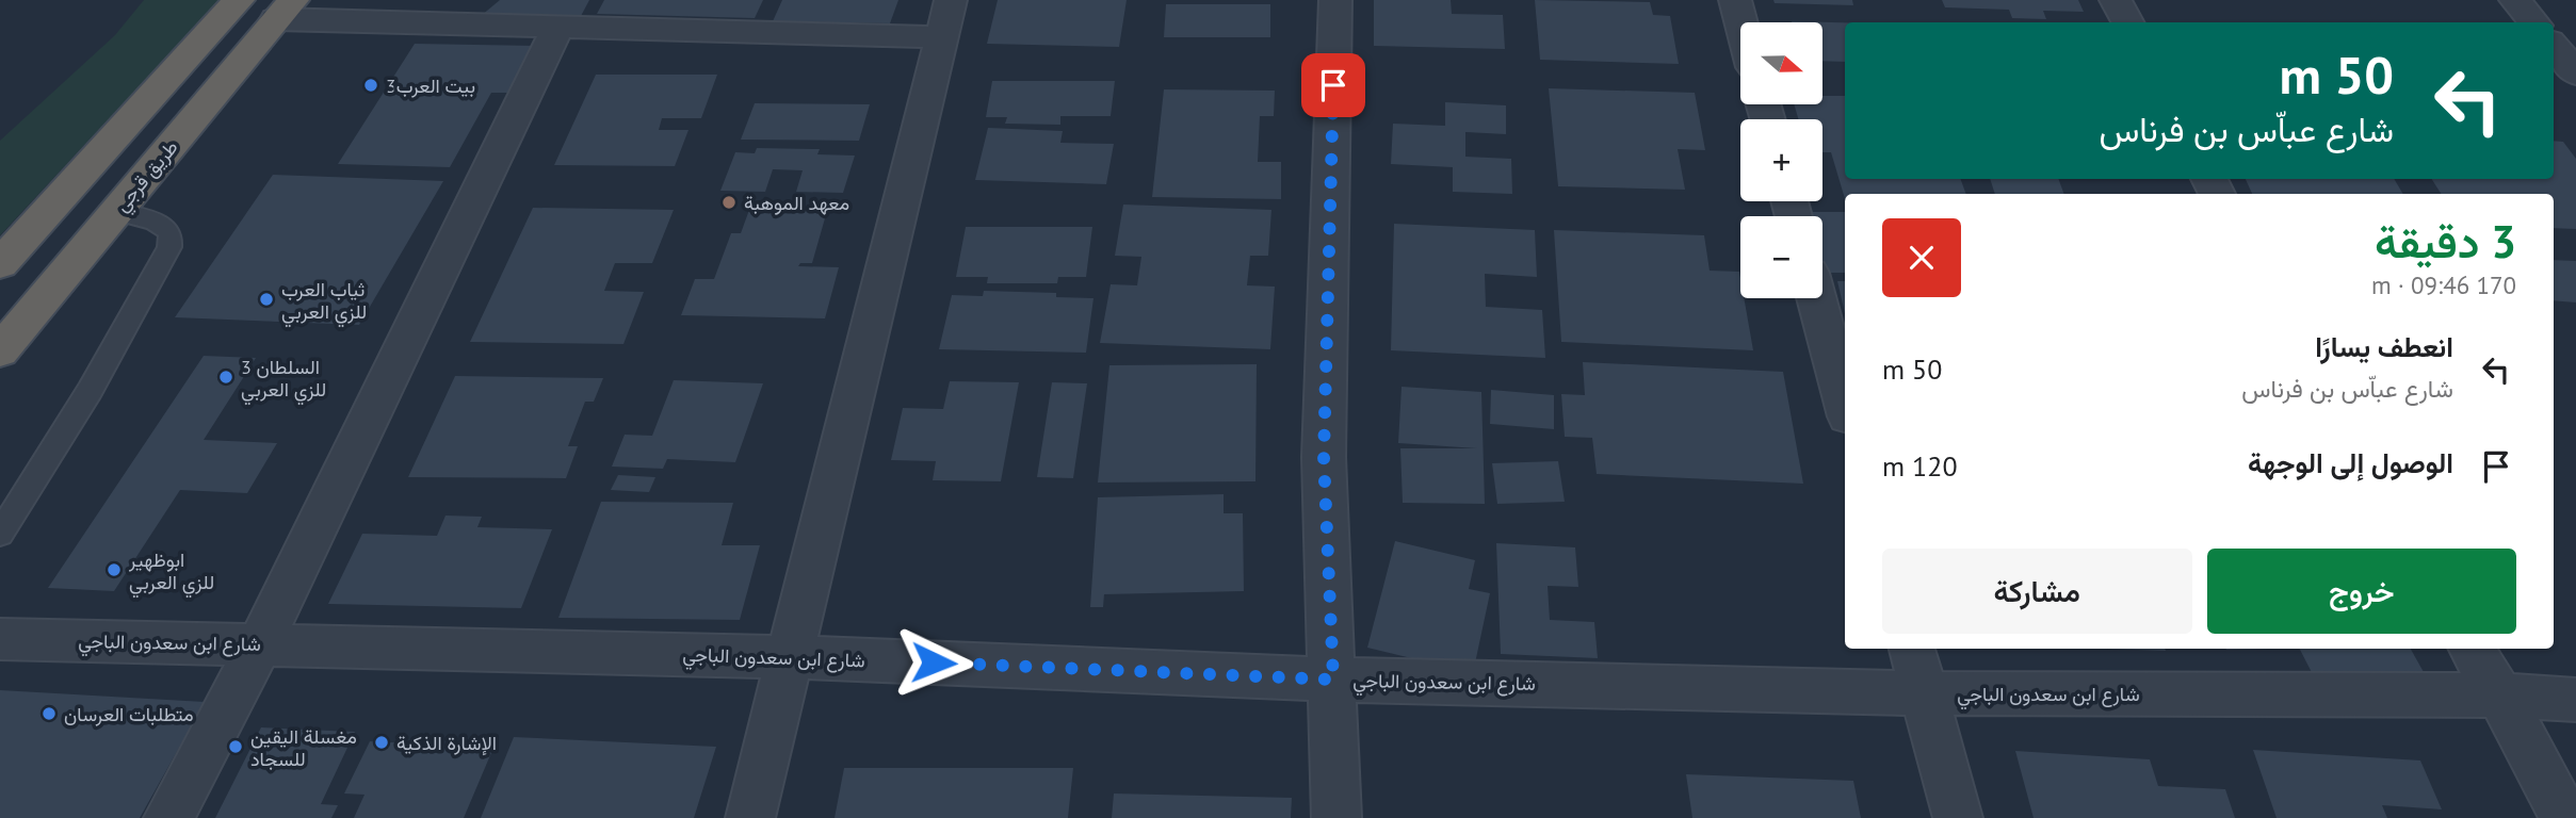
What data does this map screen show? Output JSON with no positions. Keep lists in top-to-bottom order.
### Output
{
  "streets": {
    "highway": ["طريق قرجي"],
    "street": ["شارع ابن سعدون الباجي"]
  },
  "places": [
    "بيت العرب3",
    "معهد الموهبة",
    "ثياب العرب للزي العربي",
    "السلطان 3 للزي العربي",
    "ابوظهير للزي العربي",
    "متطلبات العرسان",
    "الإشارة الذكية",
    "مغسلة اليقين للسجاد"
  ],
  "north": "right",
  "page": {
    "map_buttons": ["+", "−"],
    "turn": ["50 m", "شارع عباّس بن فرناس"],
    "heading": ["3 دقيقة", "170 m · 09:46"],
    "list": [
      {
        "name": "انعطف يسارًا",
        "note": "شارع عباّس بن فرناس",
        "value": "50 m"
      },
      {
        "name": "الوصول إلى الوجهة",
        "value": "120 m"
      }
    ],
    "buttons": ["خروج", "مشاركة"]
  }
}
